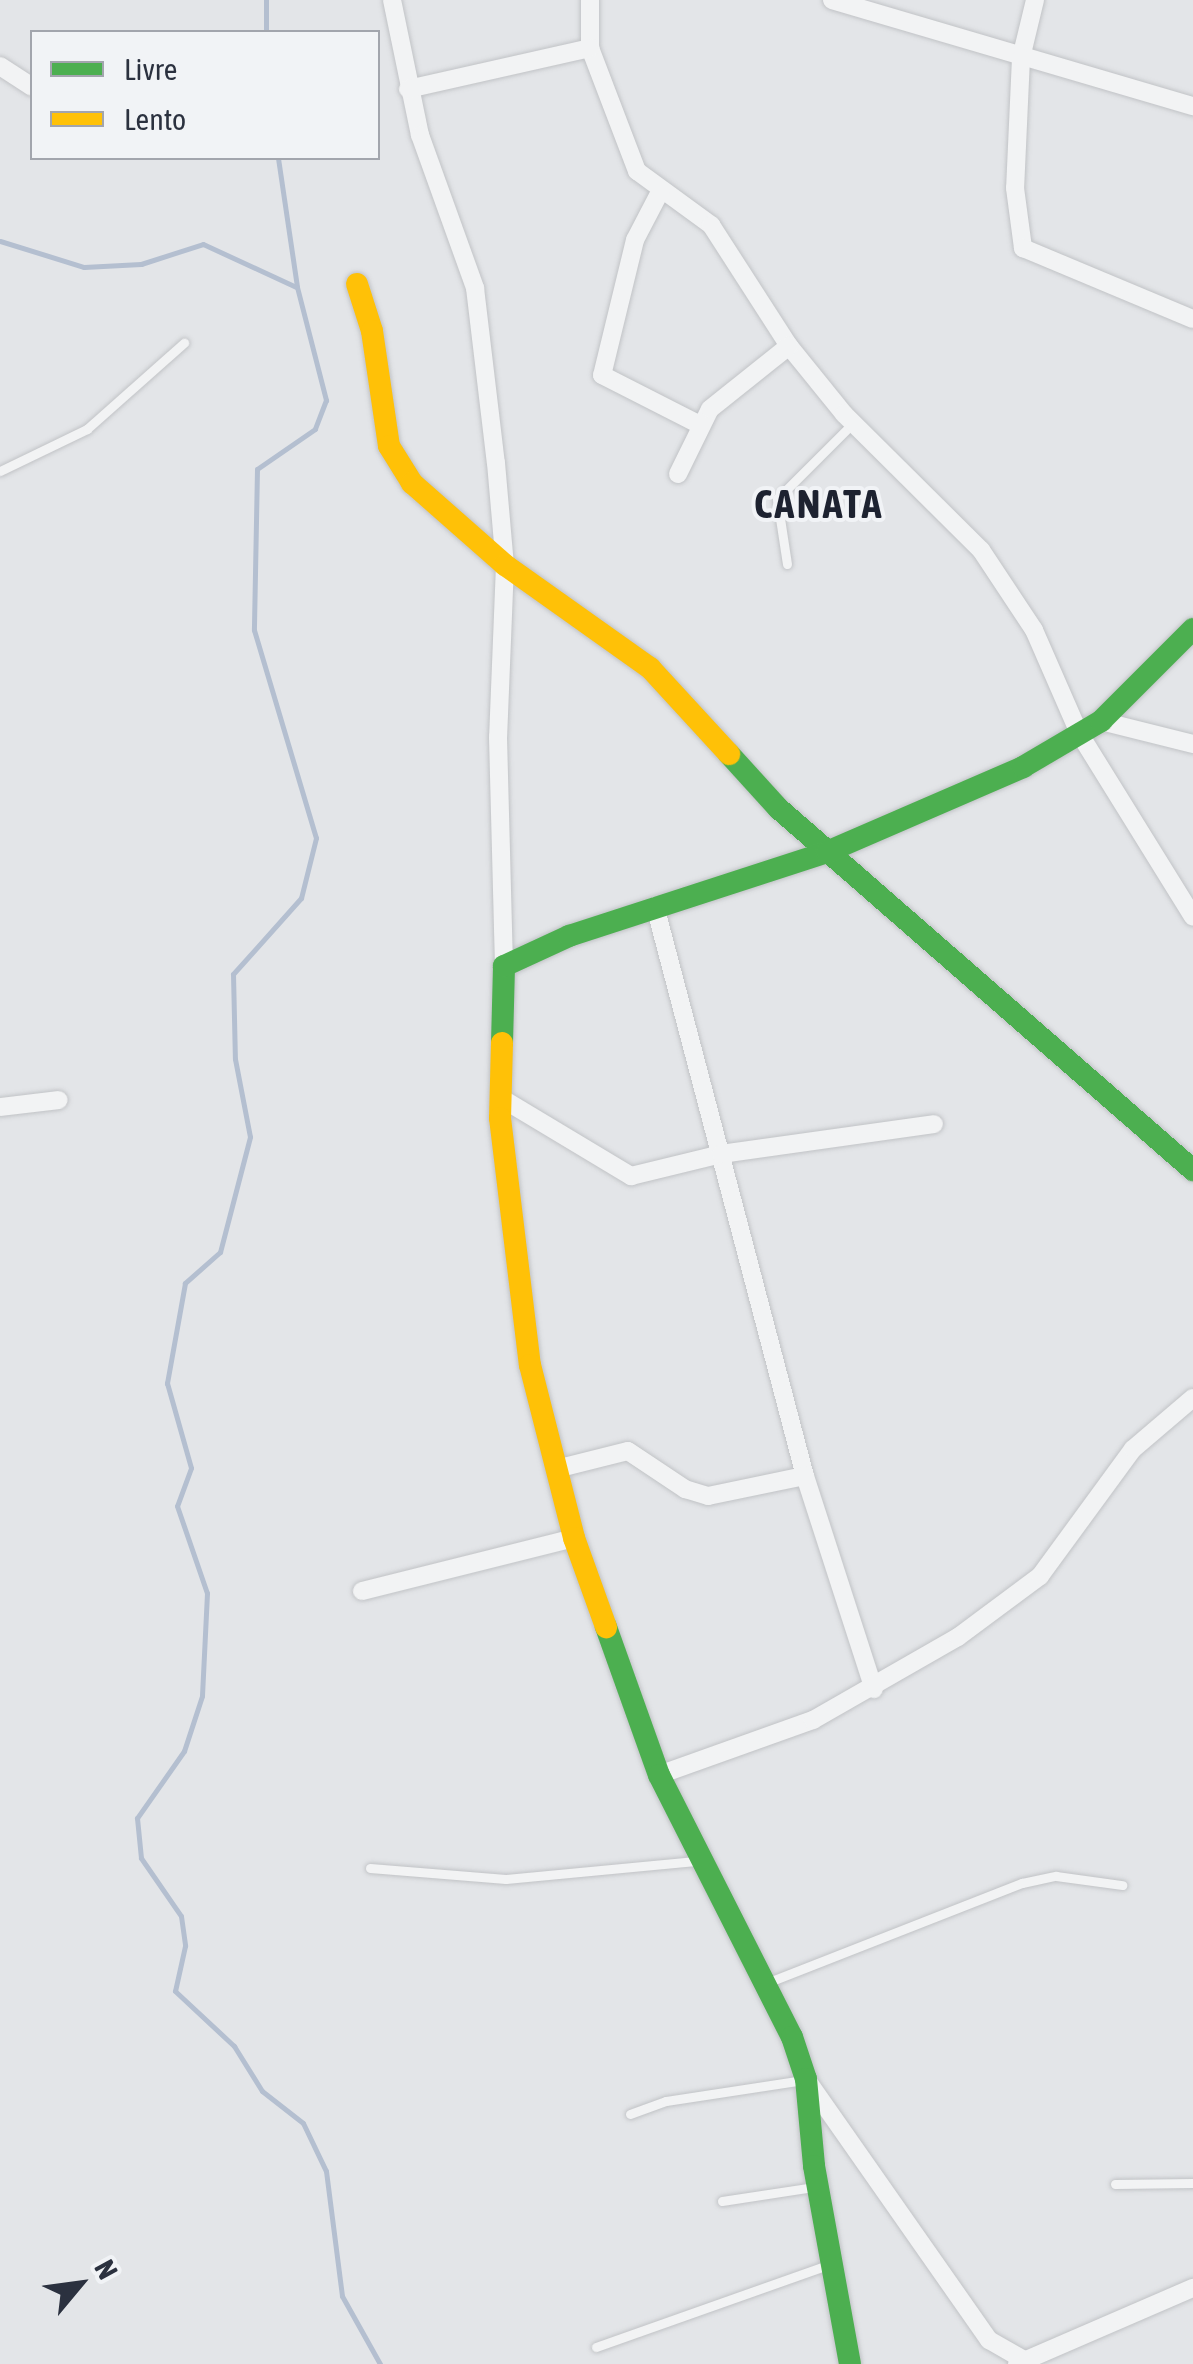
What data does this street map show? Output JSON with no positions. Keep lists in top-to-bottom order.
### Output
{
  "districts": ["CANATA"],
  "legend": ["Livre", "Lento"],
  "north": "top right"
}
